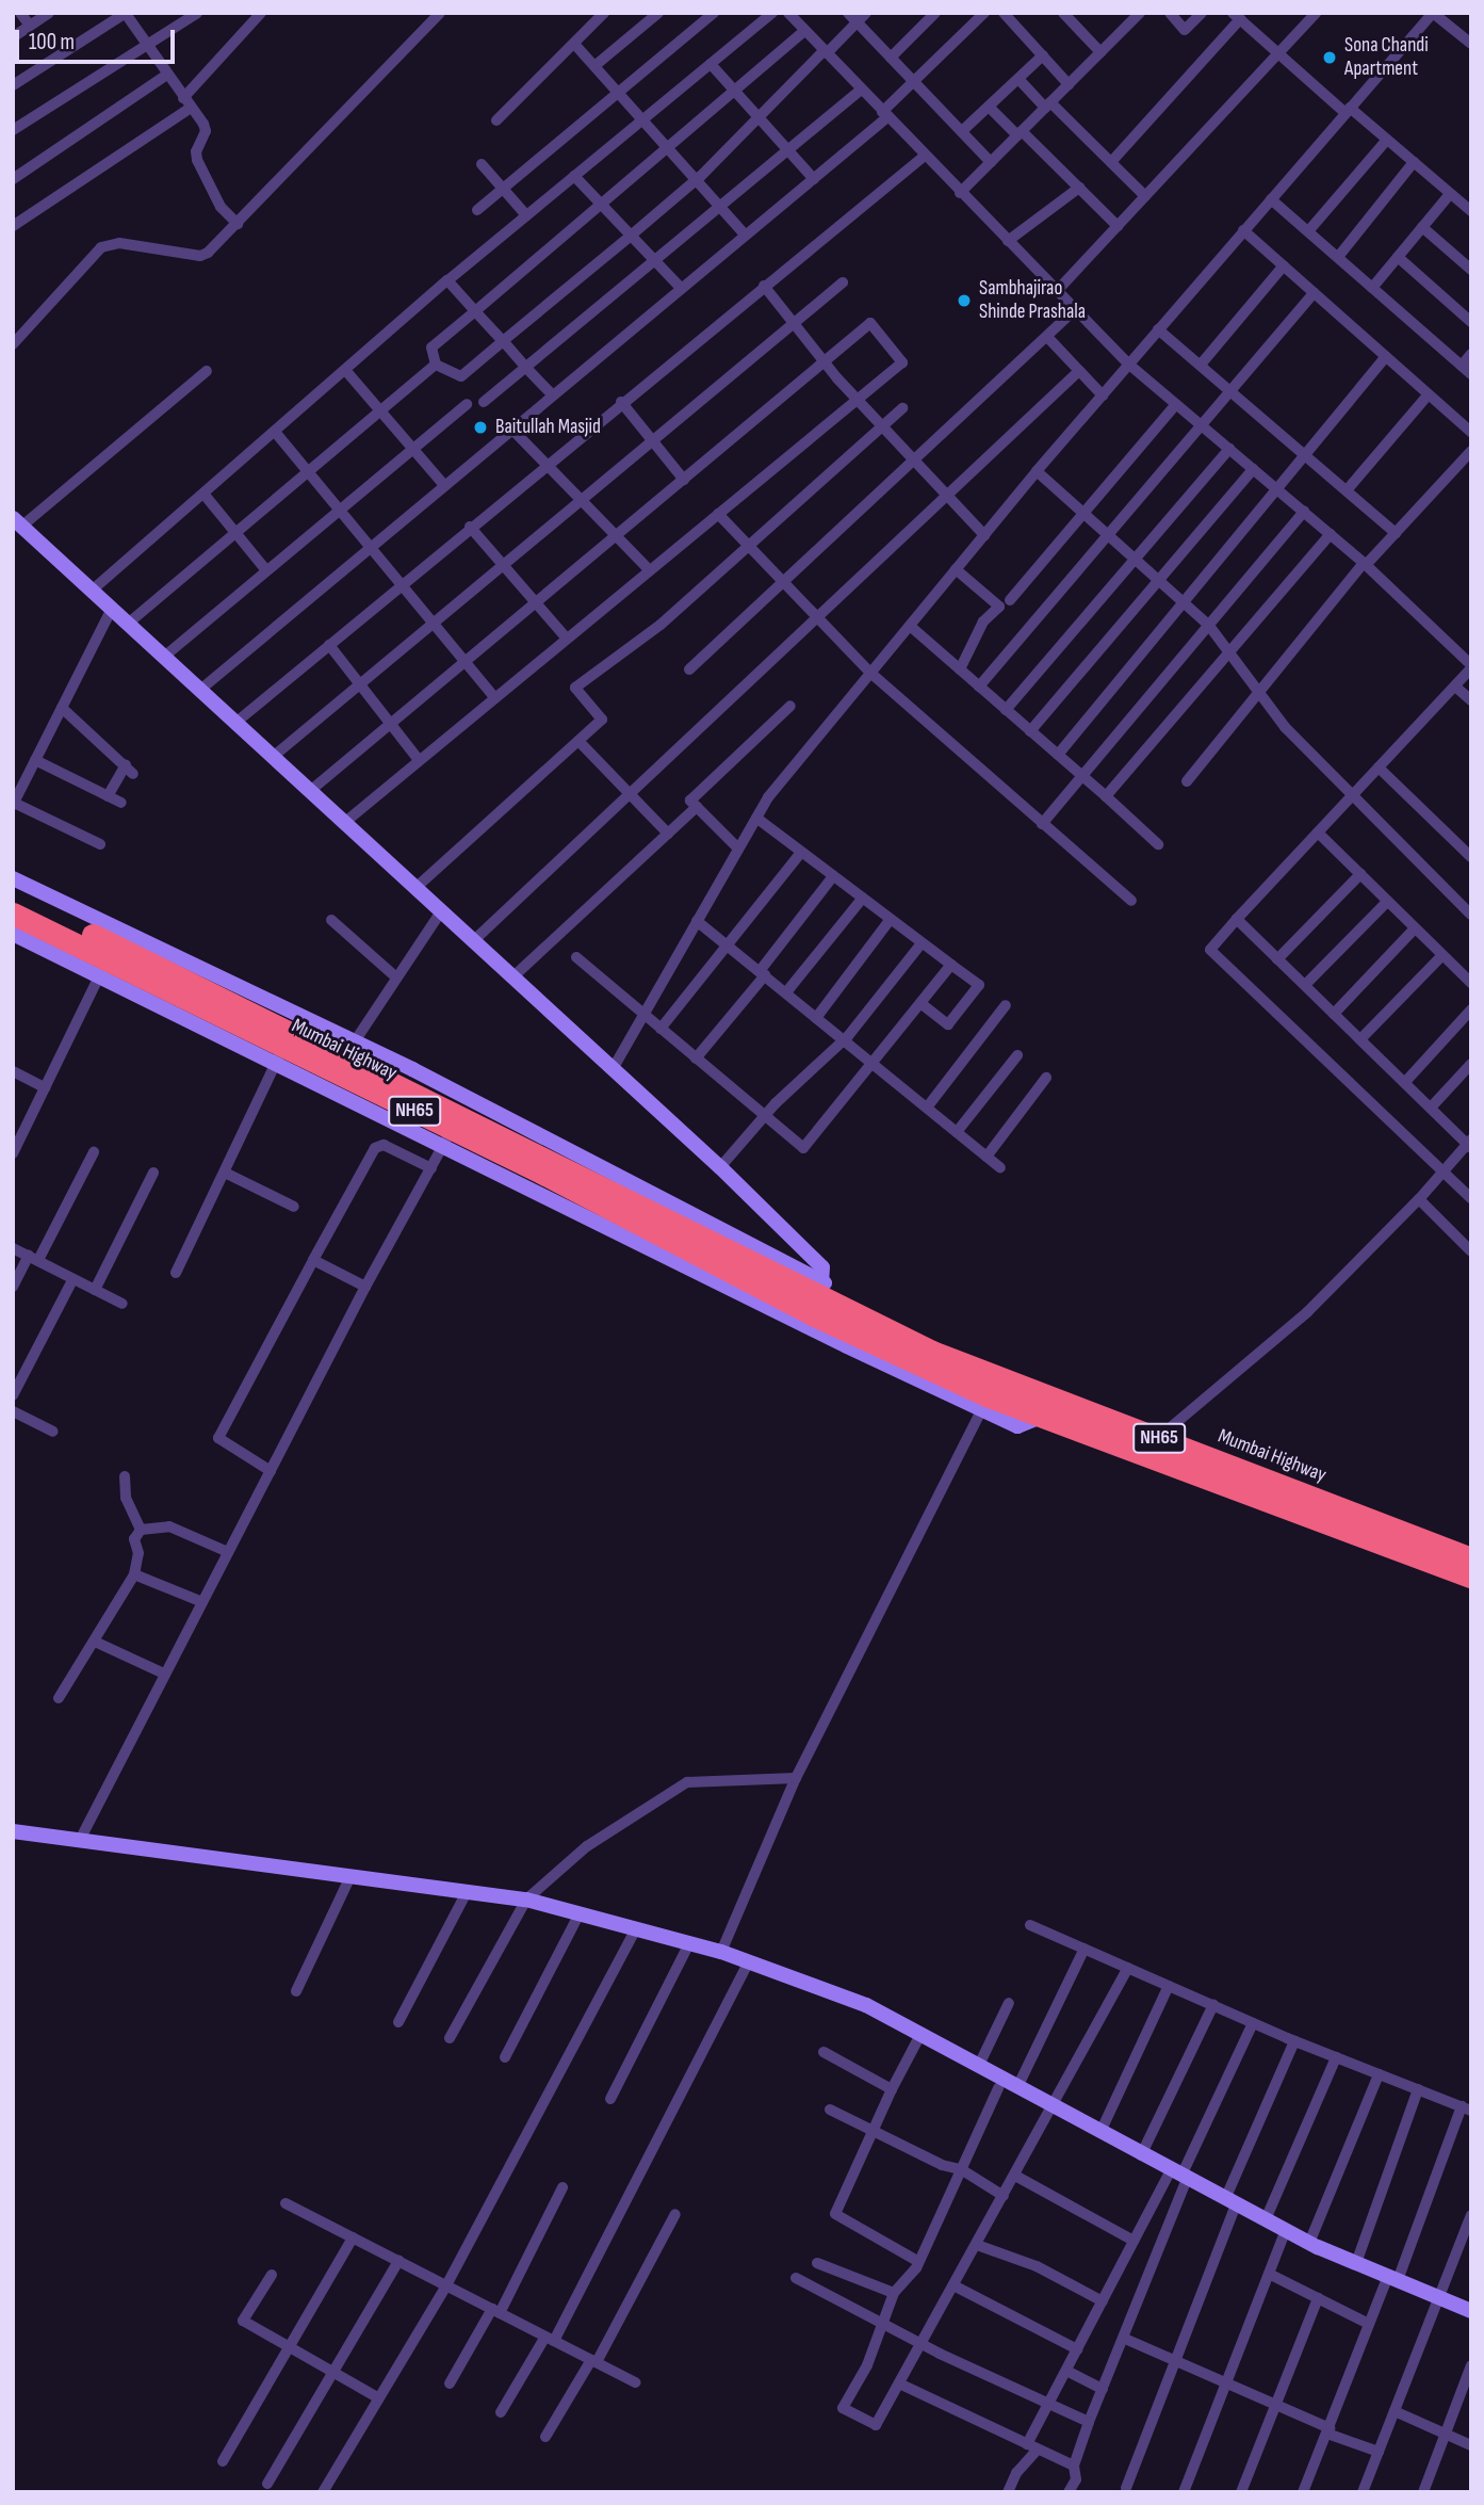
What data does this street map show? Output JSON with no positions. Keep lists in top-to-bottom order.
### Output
{
  "streets": {
    "highway": ["Mumbai Highway", "NH65"]
  },
  "crossings": [
    ["Mumbai Highway", "NH65"]
  ],
  "places": ["Sona Chandi Apartment", "Sambhajirao Shinde Prashala", "Baitullah Masjid"],
  "scale_bar": "100 m"
}
